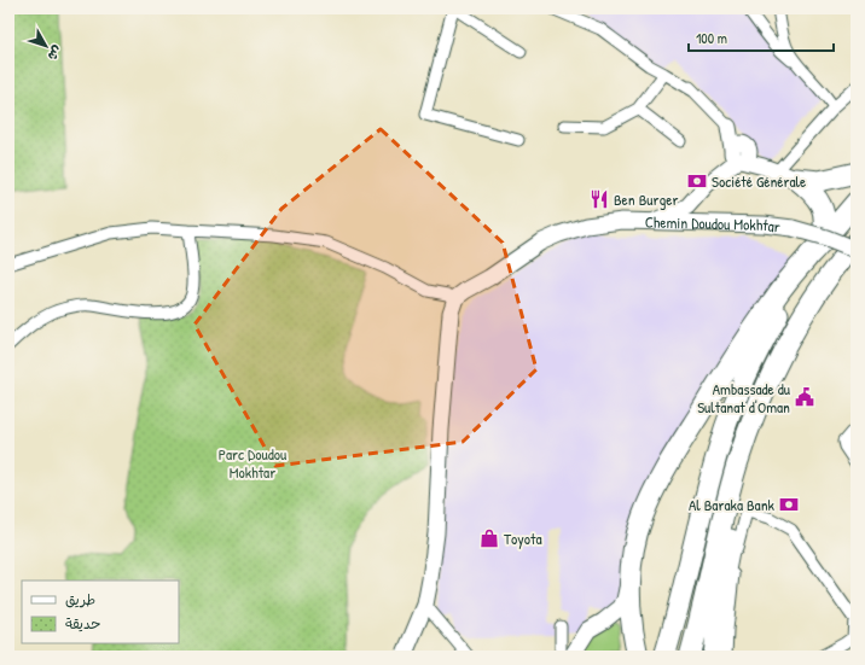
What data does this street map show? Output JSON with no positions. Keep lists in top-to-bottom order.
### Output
{
  "streets": {
    "street": ["Chemin Doudou Mokhtar"]
  },
  "parks": ["Parc Doudou Mokhtar"],
  "places": {
    "bank": ["Société Générale", "Al Baraka Bank"],
    "restaurant": ["Ben Burger"],
    "public building": ["Ambassade du Sultanat d'Oman"],
    "shop": ["Toyota"]
  },
  "legend": ["طريق", "حديقة"],
  "scale_bar": "100 m",
  "north": "bottom right"
}
